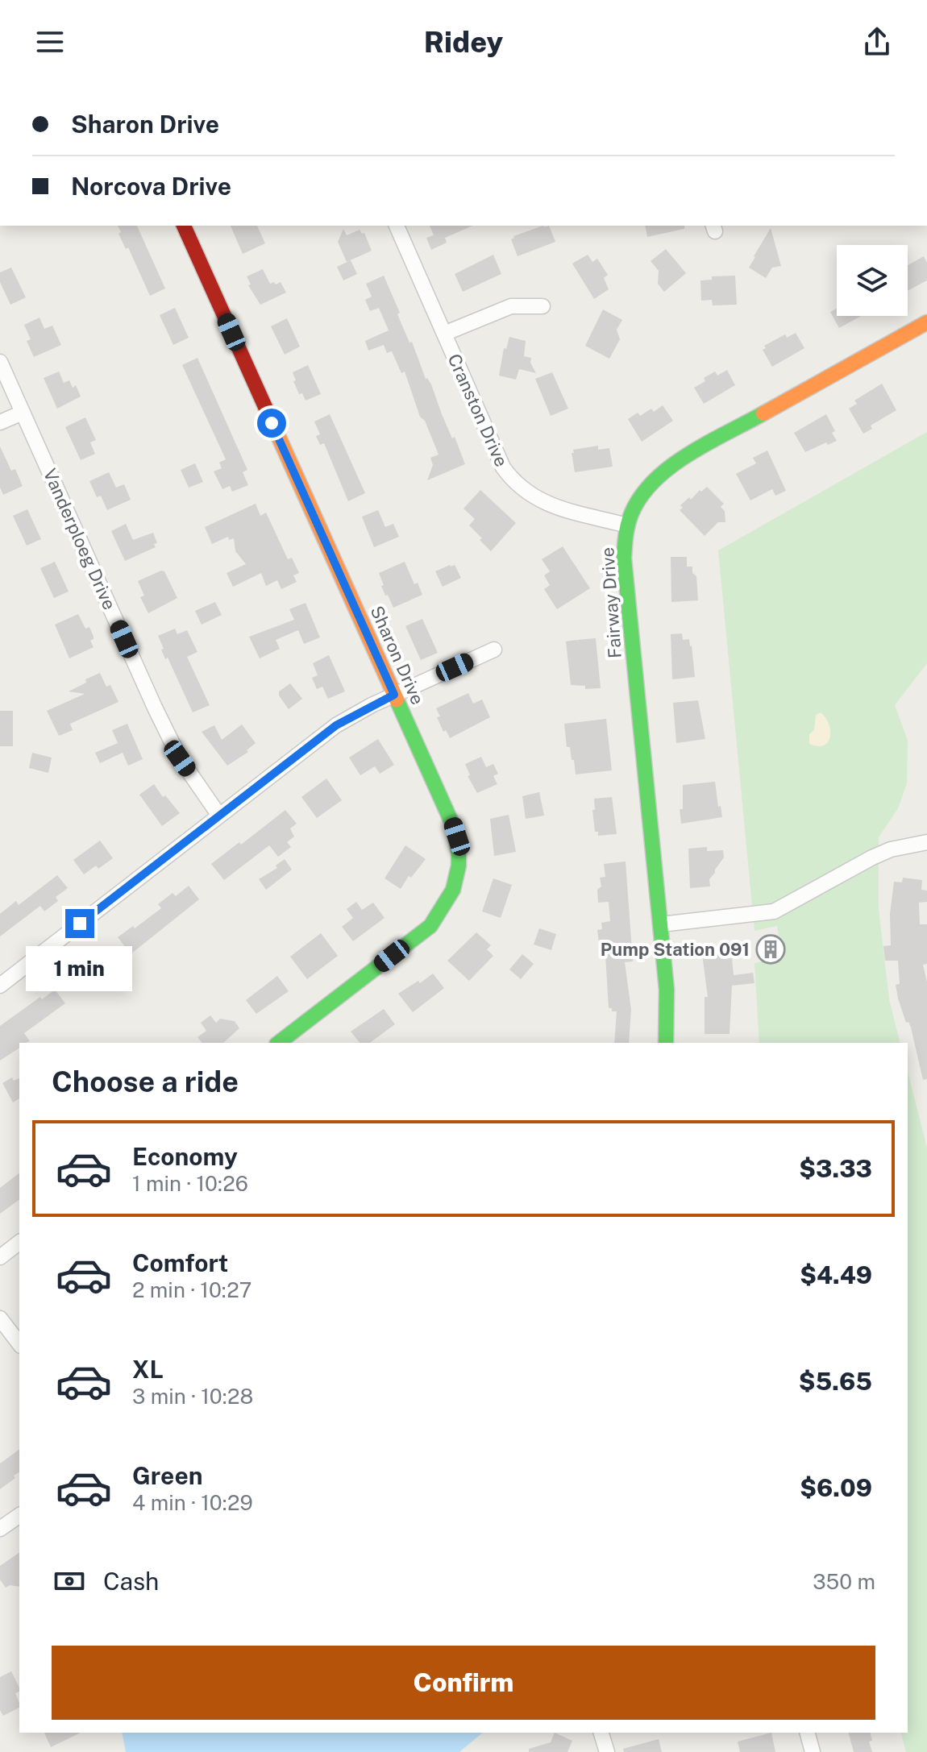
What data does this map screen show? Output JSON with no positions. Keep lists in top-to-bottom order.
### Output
{
  "streets": {
    "street": [
      "Cranston Drive",
      "Vanderploeg Drive",
      "Fairway Drive",
      "Sharon Drive"
    ]
  },
  "crossings": [
    ["Cranston Drive", "Fairway Drive"]
  ],
  "places": {
    "building": ["Pump Station 091"]
  },
  "page": {
    "header": "Ridey",
    "banner": ["Sharon Drive", "Norcova Drive"],
    "bubble": "1 min",
    "heading": "Choose a ride",
    "list": [
      {
        "name": "Economy",
        "note": "1 min · 10:26",
        "value": "$3.33"
      },
      {
        "name": "Comfort",
        "note": "2 min · 10:27",
        "value": "$4.49"
      },
      {
        "name": "XL",
        "note": "3 min · 10:28",
        "value": "$5.65"
      },
      {
        "name": "Green",
        "note": "4 min · 10:29",
        "value": "$6.09"
      }
    ],
    "pay": ["Cash", "350 m"],
    "buttons": "Confirm"
  }
}
